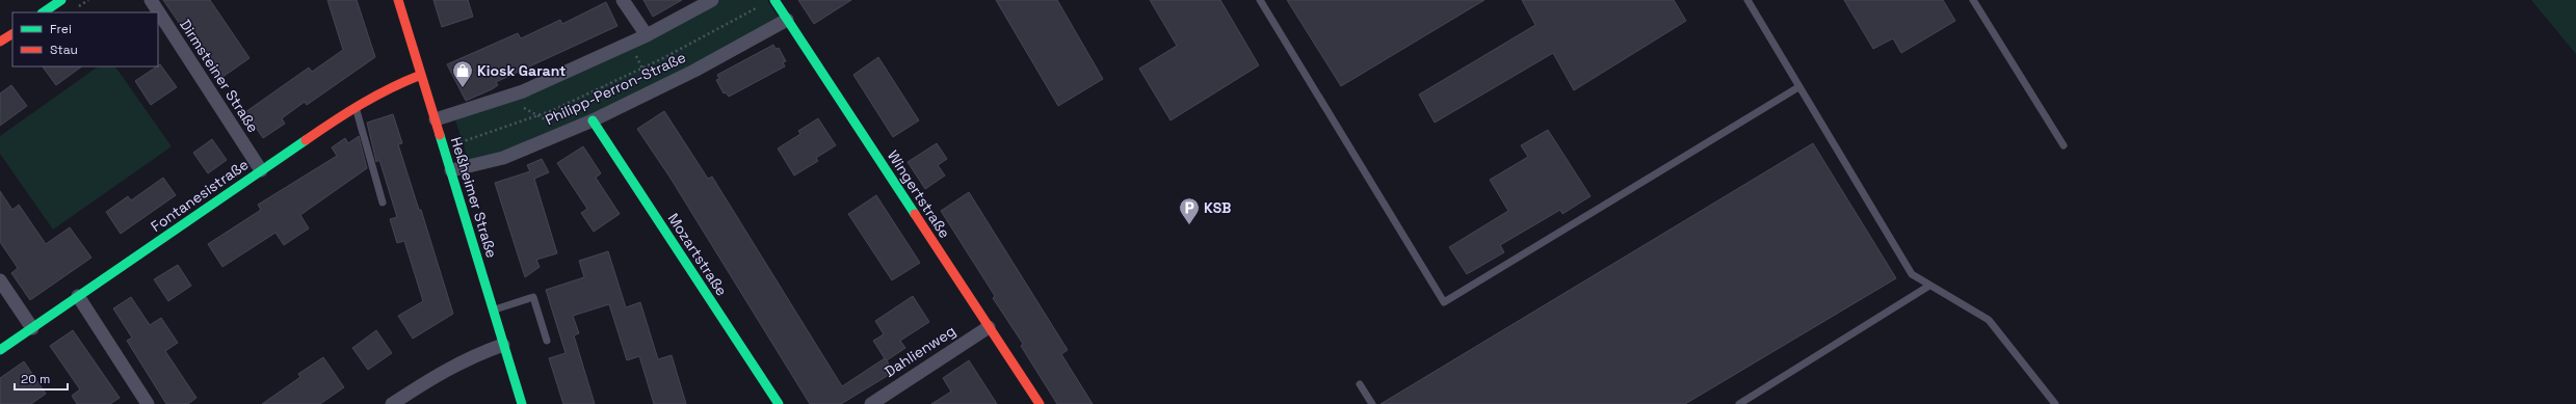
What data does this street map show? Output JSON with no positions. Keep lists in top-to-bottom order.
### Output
{
  "streets": {
    "street": [
      "Dirmsteiner Straße",
      "Philipp-Perron-Straße",
      "Wingertstraße",
      "Fontanesistraße",
      "Heßheimer Straße",
      "Mozartstraße",
      "Dahlienweg"
    ]
  },
  "crossings": [
    ["Dirmsteiner Straße", "Fontanesistraße"],
    ["Philipp-Perron-Straße", "Wingertstraße"],
    ["Philipp-Perron-Straße", "Heßheimer Straße"],
    ["Philipp-Perron-Straße", "Mozartstraße"],
    ["Wingertstraße", "Dahlienweg"],
    ["Fontanesistraße", "Heßheimer Straße"]
  ],
  "places": {
    "shop": ["Kiosk Garant"],
    "parking": ["KSB"]
  },
  "legend": ["Frei", "Stau"],
  "scale_bar": "20 m"
}
